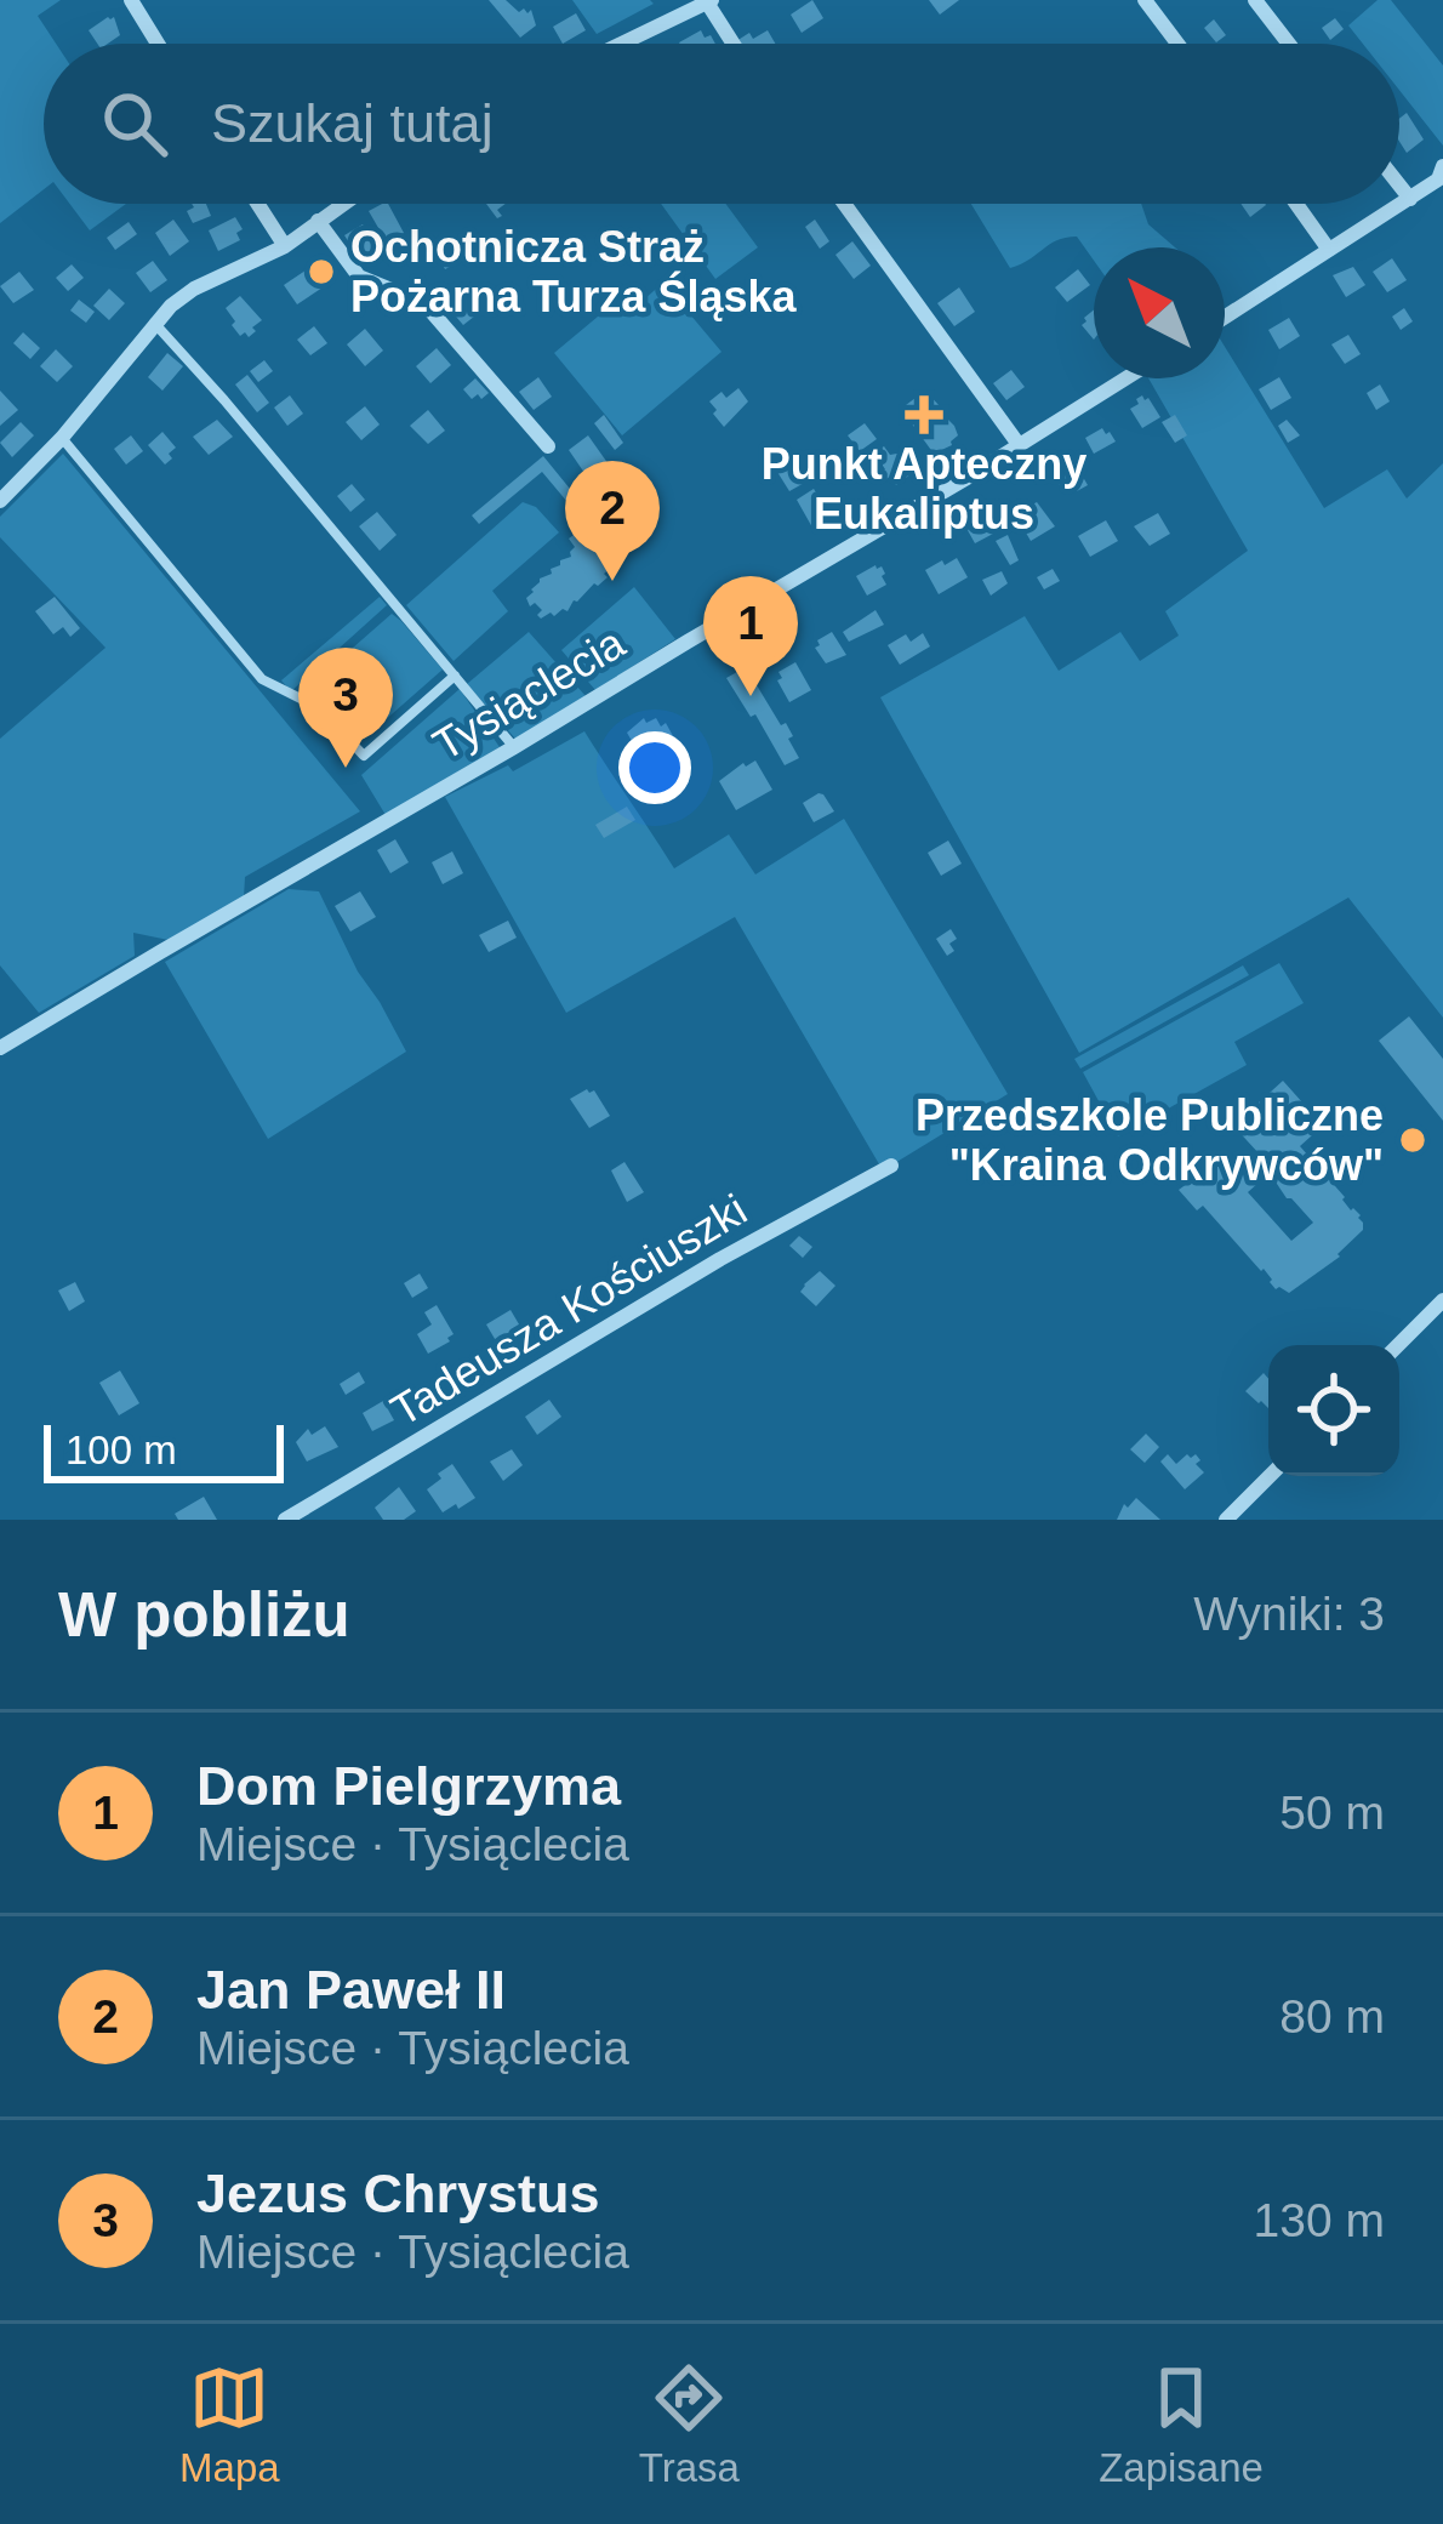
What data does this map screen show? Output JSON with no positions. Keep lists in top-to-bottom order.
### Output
{
  "streets": {
    "street": ["Tysiąclecia", "Tadeusza Kościuszki"]
  },
  "places": {
    "other": ["Ochotnicza Straż Pożarna Turza Śląska", "Przedszkole Publiczne \"Kraina Odkrywców\""],
    "health": ["Punkt Apteczny Eukaliptus"]
  },
  "scale_bar": "100 m",
  "north": "top left",
  "page": {
    "search": "Szukaj tutaj",
    "pins": ["2", "1", "3"],
    "scale": "100 m",
    "heading": ["W pobliżu", "Wyniki: 3"],
    "list": [
      {
        "mark": "1",
        "name": "Dom Pielgrzyma",
        "note": "Miejsce · Tysiąclecia",
        "value": "50 m"
      },
      {
        "mark": "2",
        "name": "Jan Paweł II",
        "note": "Miejsce · Tysiąclecia",
        "value": "80 m"
      },
      {
        "mark": "3",
        "name": "Jezus Chrystus",
        "note": "Miejsce · Tysiąclecia",
        "value": "130 m"
      }
    ],
    "nav": ["Mapa", "Trasa", "Zapisane"]
  }
}
